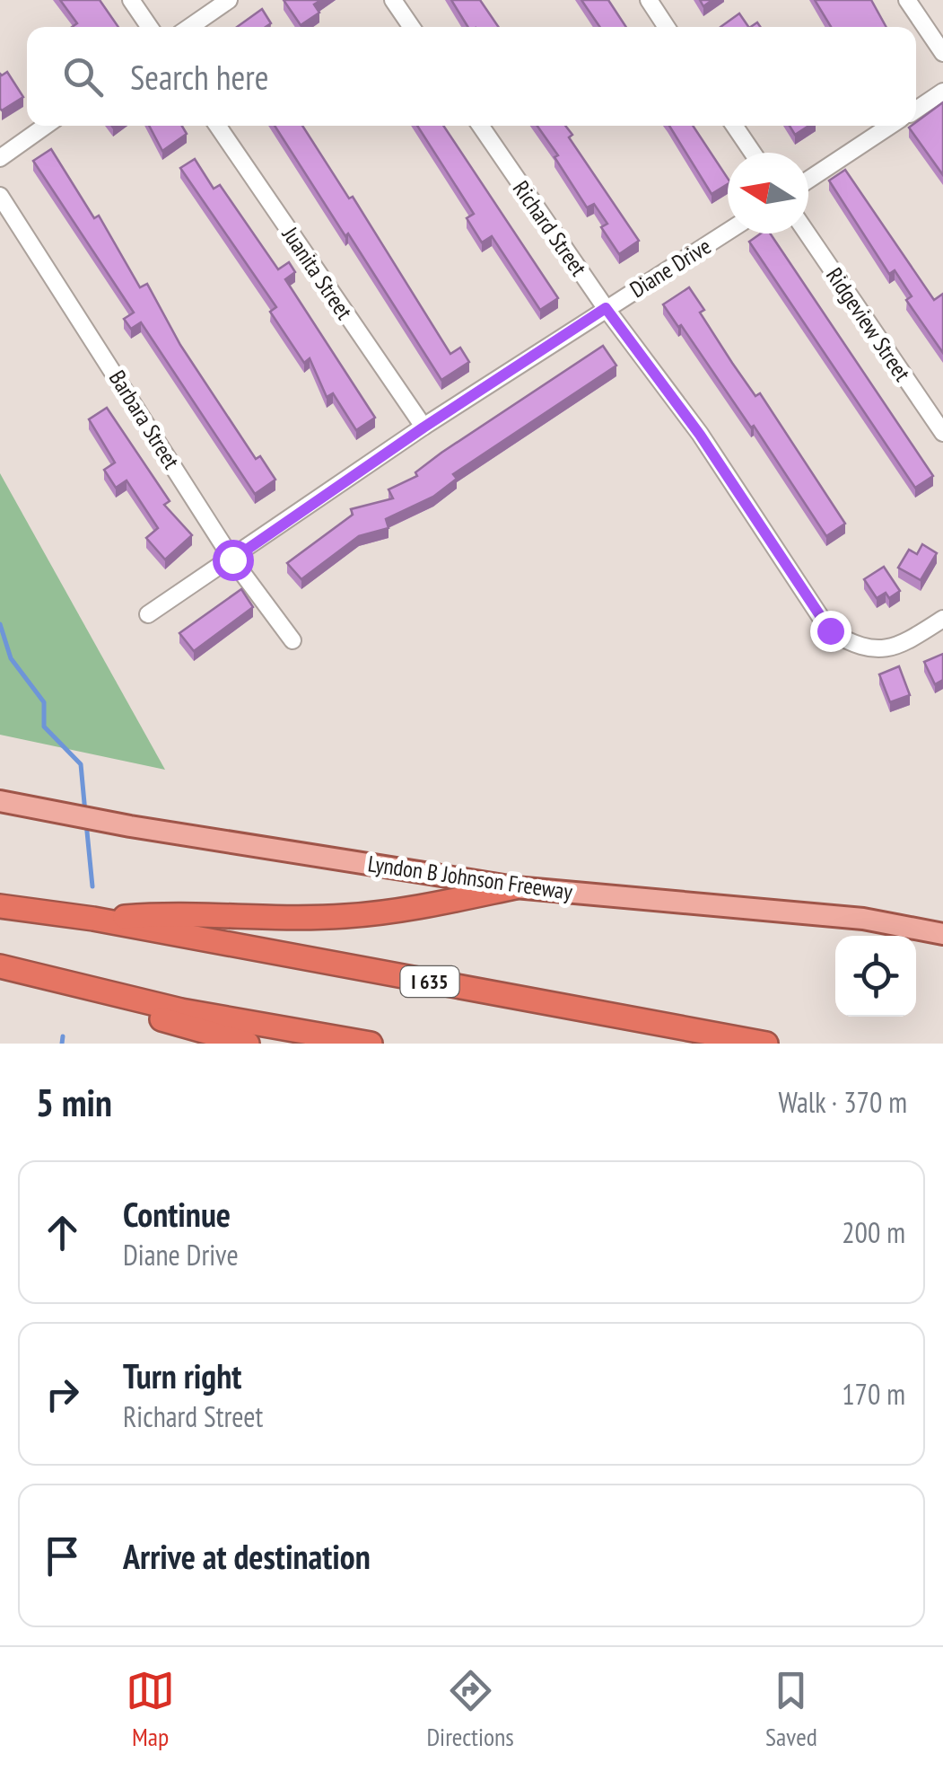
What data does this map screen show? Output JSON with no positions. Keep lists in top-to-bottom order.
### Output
{
  "streets": {
    "highway": ["I 635"],
    "main road": ["Lyndon B Johnson Freeway"],
    "street": [
      "Richard Street",
      "Diane Drive",
      "Juanita Street",
      "Ridgeview Street",
      "Barbara Street"
    ]
  },
  "crossings": [
    ["Richard Street", "Diane Drive"],
    ["Diane Drive", "Juanita Street"],
    ["Diane Drive", "Barbara Street"]
  ],
  "north": "left",
  "page": {
    "search": "Search here",
    "heading": ["5 min", "Walk · 370 m"],
    "list": [
      ["Continue", "Diane Drive", "200 m"],
      ["Turn right", "Richard Street", "170 m"],
      "Arrive at destination"
    ],
    "nav": ["Map", "Directions", "Saved"]
  }
}
